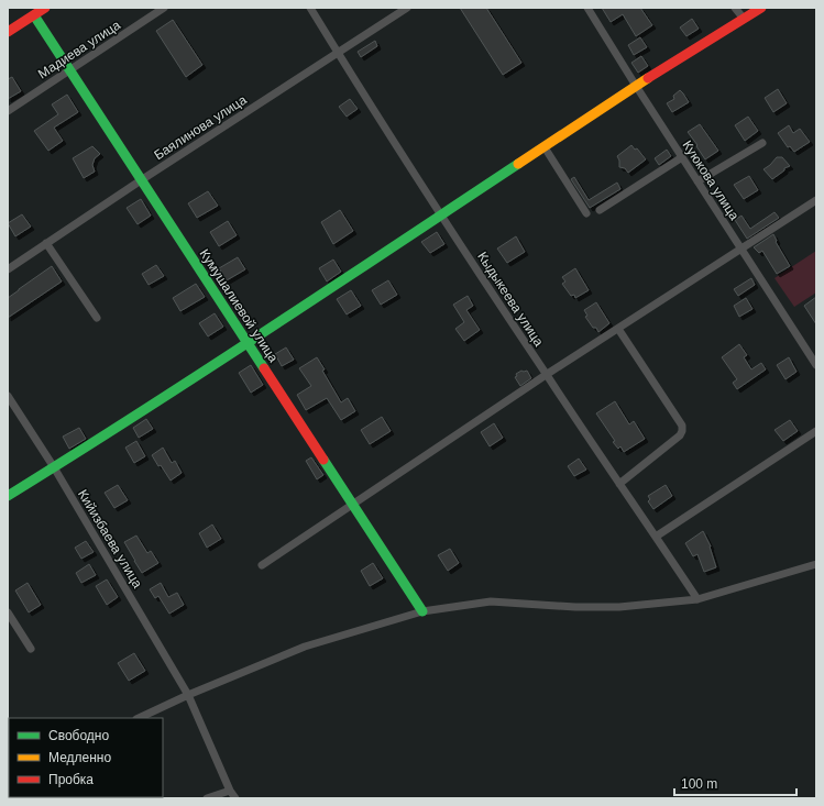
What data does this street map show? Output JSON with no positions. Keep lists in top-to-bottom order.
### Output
{
  "streets": {
    "street": [
      "Мадиева улица",
      "Баялинова улица",
      "Куюкова улица",
      "Кыдыкеева улица",
      "Кумушалиевой улица",
      "Кийизбаева улица"
    ]
  },
  "crossings": [
    ["Мадиева улица", "Кумушалиевой улица"],
    ["Баялинова улица", "Кыдыкеева улица"],
    ["Баялинова улица", "Кумушалиевой улица"]
  ],
  "legend": ["Свободно", "Медленно", "Пробка"],
  "scale_bar": "100 m"
}
